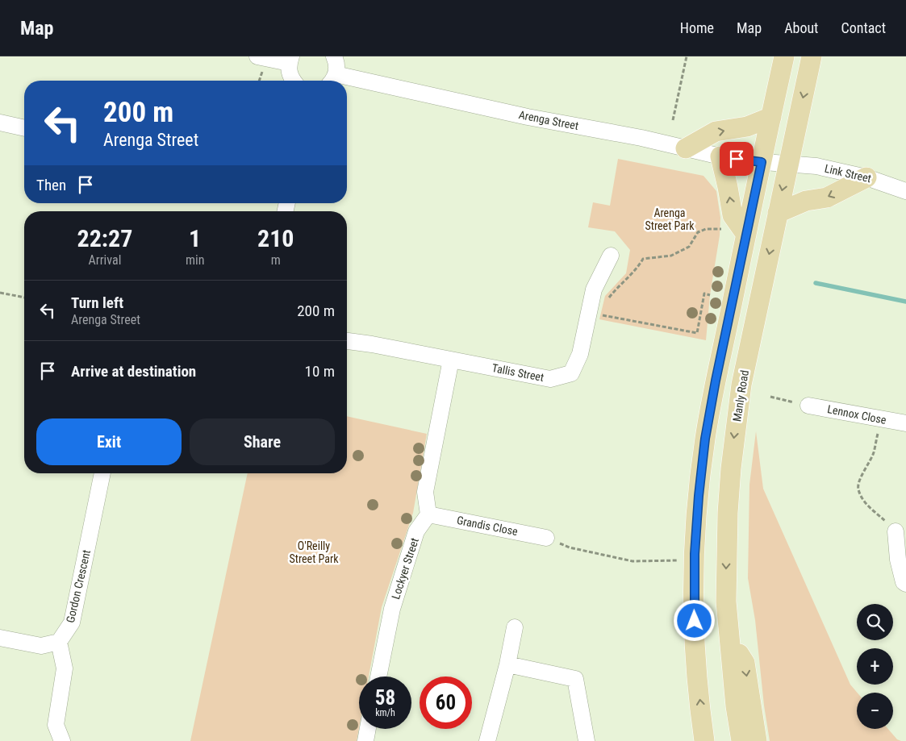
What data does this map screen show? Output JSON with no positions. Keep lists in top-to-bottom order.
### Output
{
  "streets": {
    "main road": ["Manly Road"],
    "street": [
      "Arenga Street",
      "Link Street",
      "Tallis Street",
      "Lennox Close",
      "Grandis Close",
      "Lockyer Street",
      "Gordon Crescent"
    ]
  },
  "crossings": [
    ["Arenga Street", "Link Street"],
    ["Link Street", "Manly Road"],
    ["Grandis Close", "Lockyer Street"]
  ],
  "parks": ["Arenga Street Park", "O'Reilly Street Park"],
  "page": {
    "header": "Map",
    "nav": [
      "Home",
      "Map",
      "About",
      "Contact"
    ],
    "turn": ["200 m", "Arenga Street"],
    "then": "Then",
    "eta": [
      "22:27",
      "Arrival",
      "1",
      "min",
      "210",
      "m"
    ],
    "list": [
      {
        "name": "Turn left",
        "note": "Arenga Street",
        "value": "200 m"
      },
      {
        "name": "Arrive at destination",
        "value": "10 m"
      }
    ],
    "buttons": ["Exit", "Share"],
    "map_buttons": ["+", "−"],
    "speed": "58 km/h",
    "limit": "60"
  }
}
